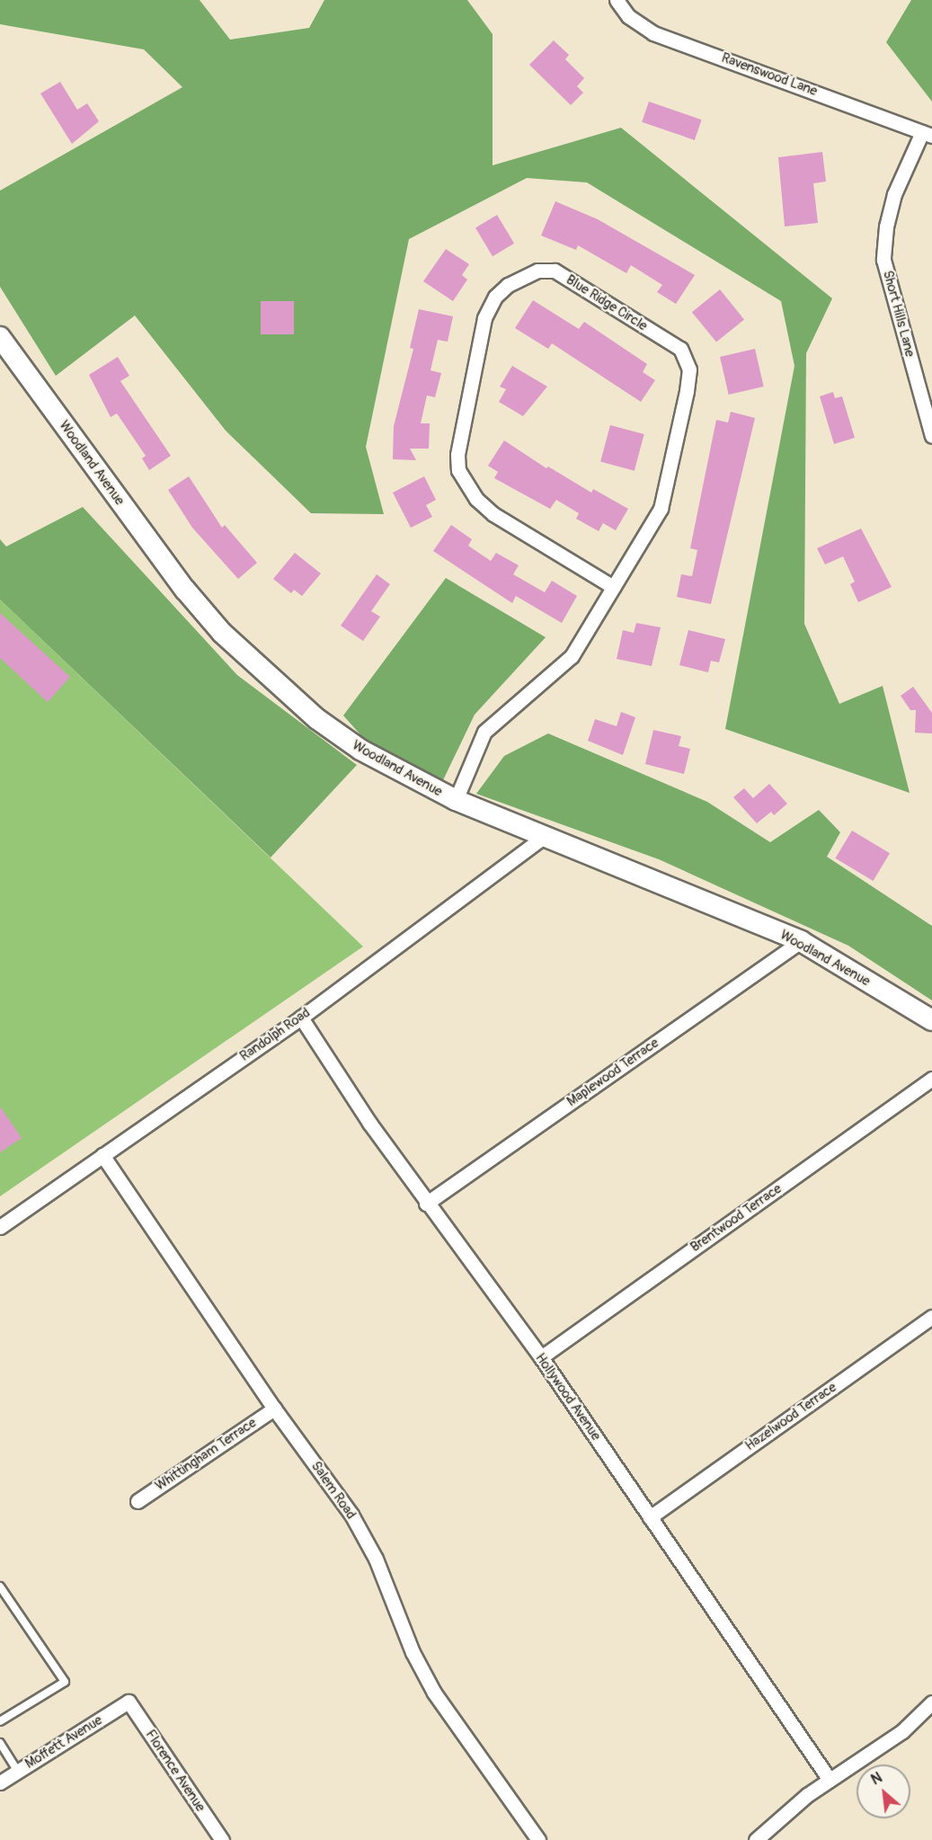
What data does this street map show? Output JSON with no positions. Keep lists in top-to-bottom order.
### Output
{
  "streets": {
    "street": [
      "Ravenswood Lane",
      "Blue Ridge Circle",
      "Short Hills Lane",
      "Woodland Avenue",
      "Randolph Road",
      "Maplewood Terrace",
      "Brentwood Terrace",
      "Hollywood Avenue",
      "Hazelwood Terrace",
      "Whittingham Terrace",
      "Salem Road",
      "Moffett Avenue",
      "Florence Avenue"
    ]
  },
  "crossings": [
    ["Ravenswood Lane", "Short Hills Lane"],
    ["Blue Ridge Circle", "Woodland Avenue"],
    ["Woodland Avenue", "Randolph Road"],
    ["Woodland Avenue", "Maplewood Terrace"],
    ["Randolph Road", "Hollywood Avenue"],
    ["Randolph Road", "Salem Road"],
    ["Maplewood Terrace", "Hollywood Avenue"],
    ["Brentwood Terrace", "Hollywood Avenue"],
    ["Hollywood Avenue", "Hazelwood Terrace"],
    ["Whittingham Terrace", "Salem Road"],
    ["Moffett Avenue", "Florence Avenue"]
  ],
  "north": "top left"
}
